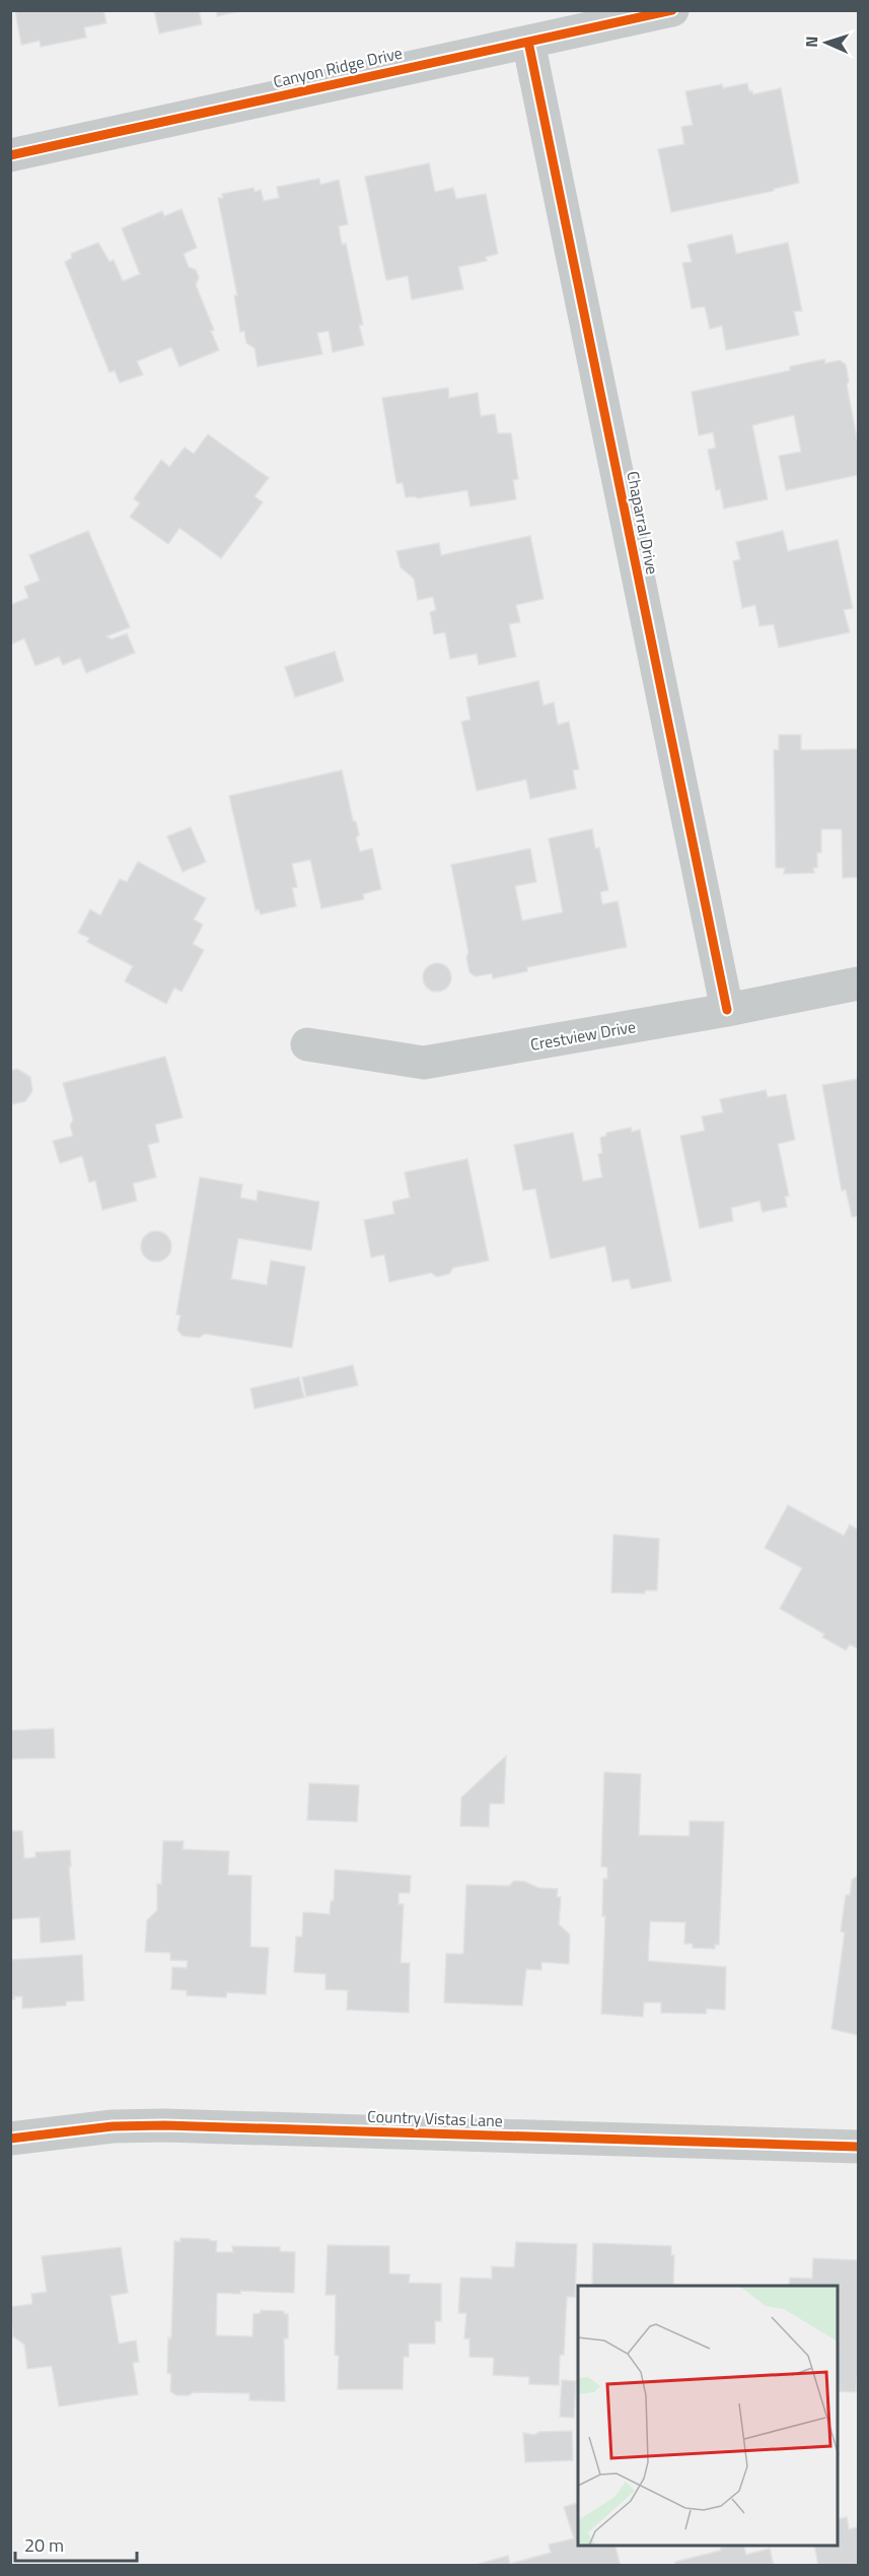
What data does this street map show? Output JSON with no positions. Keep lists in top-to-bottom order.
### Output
{
  "streets": {
    "street": [
      "Canyon Ridge Drive",
      "Chaparral Drive",
      "Crestview Drive",
      "Country Vistas Lane"
    ]
  },
  "crossings": [
    ["Canyon Ridge Drive", "Chaparral Drive"],
    ["Chaparral Drive", "Crestview Drive"]
  ],
  "scale_bar": "20 m",
  "north": "left"
}
